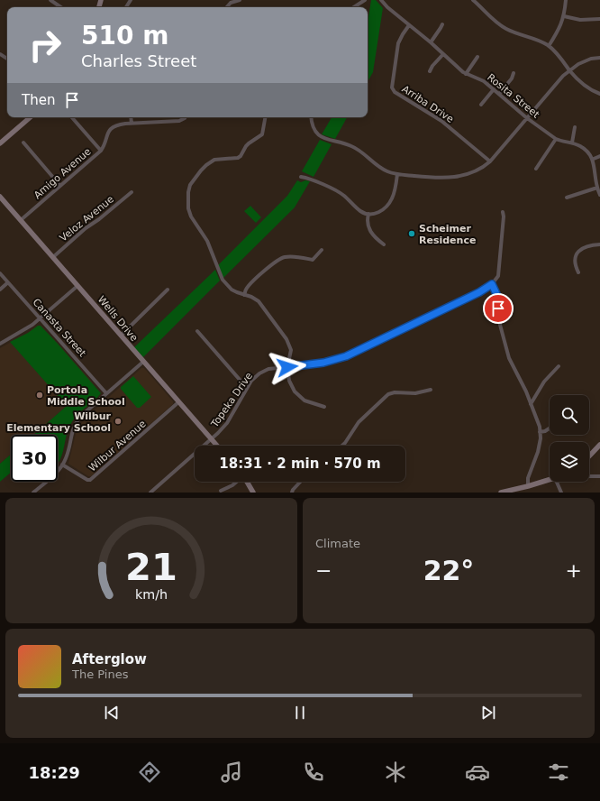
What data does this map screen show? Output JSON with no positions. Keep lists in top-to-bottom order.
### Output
{
  "streets": {
    "main road": ["Wells Drive"],
    "street": [
      "Rosita Street",
      "Arriba Drive",
      "Amigo Avenue",
      "Veloz Avenue",
      "Canasta Street",
      "Topeka Drive",
      "Wilbur Avenue"
    ]
  },
  "crossings": [
    ["Rosita Street", "Arriba Drive"],
    ["Amigo Avenue", "Wells Drive"],
    ["Veloz Avenue", "Wells Drive"],
    ["Wells Drive", "Topeka Drive"],
    ["Wells Drive", "Wilbur Avenue"]
  ],
  "places": ["Scheimer Residence", "Portola Middle School", "Wilbur Elementary School"],
  "page": {
    "turn": ["510 m", "Charles Street"],
    "then": "Then",
    "limit": "30",
    "trip": "18:31 · 2 min · 570 m",
    "tile": "Climate",
    "heat": ["−", "22°", "+"],
    "song": ["Afterglow", "The Pines"],
    "tabs": "18:29",
    "gauge": ["21", "km/h"]
  }
}
